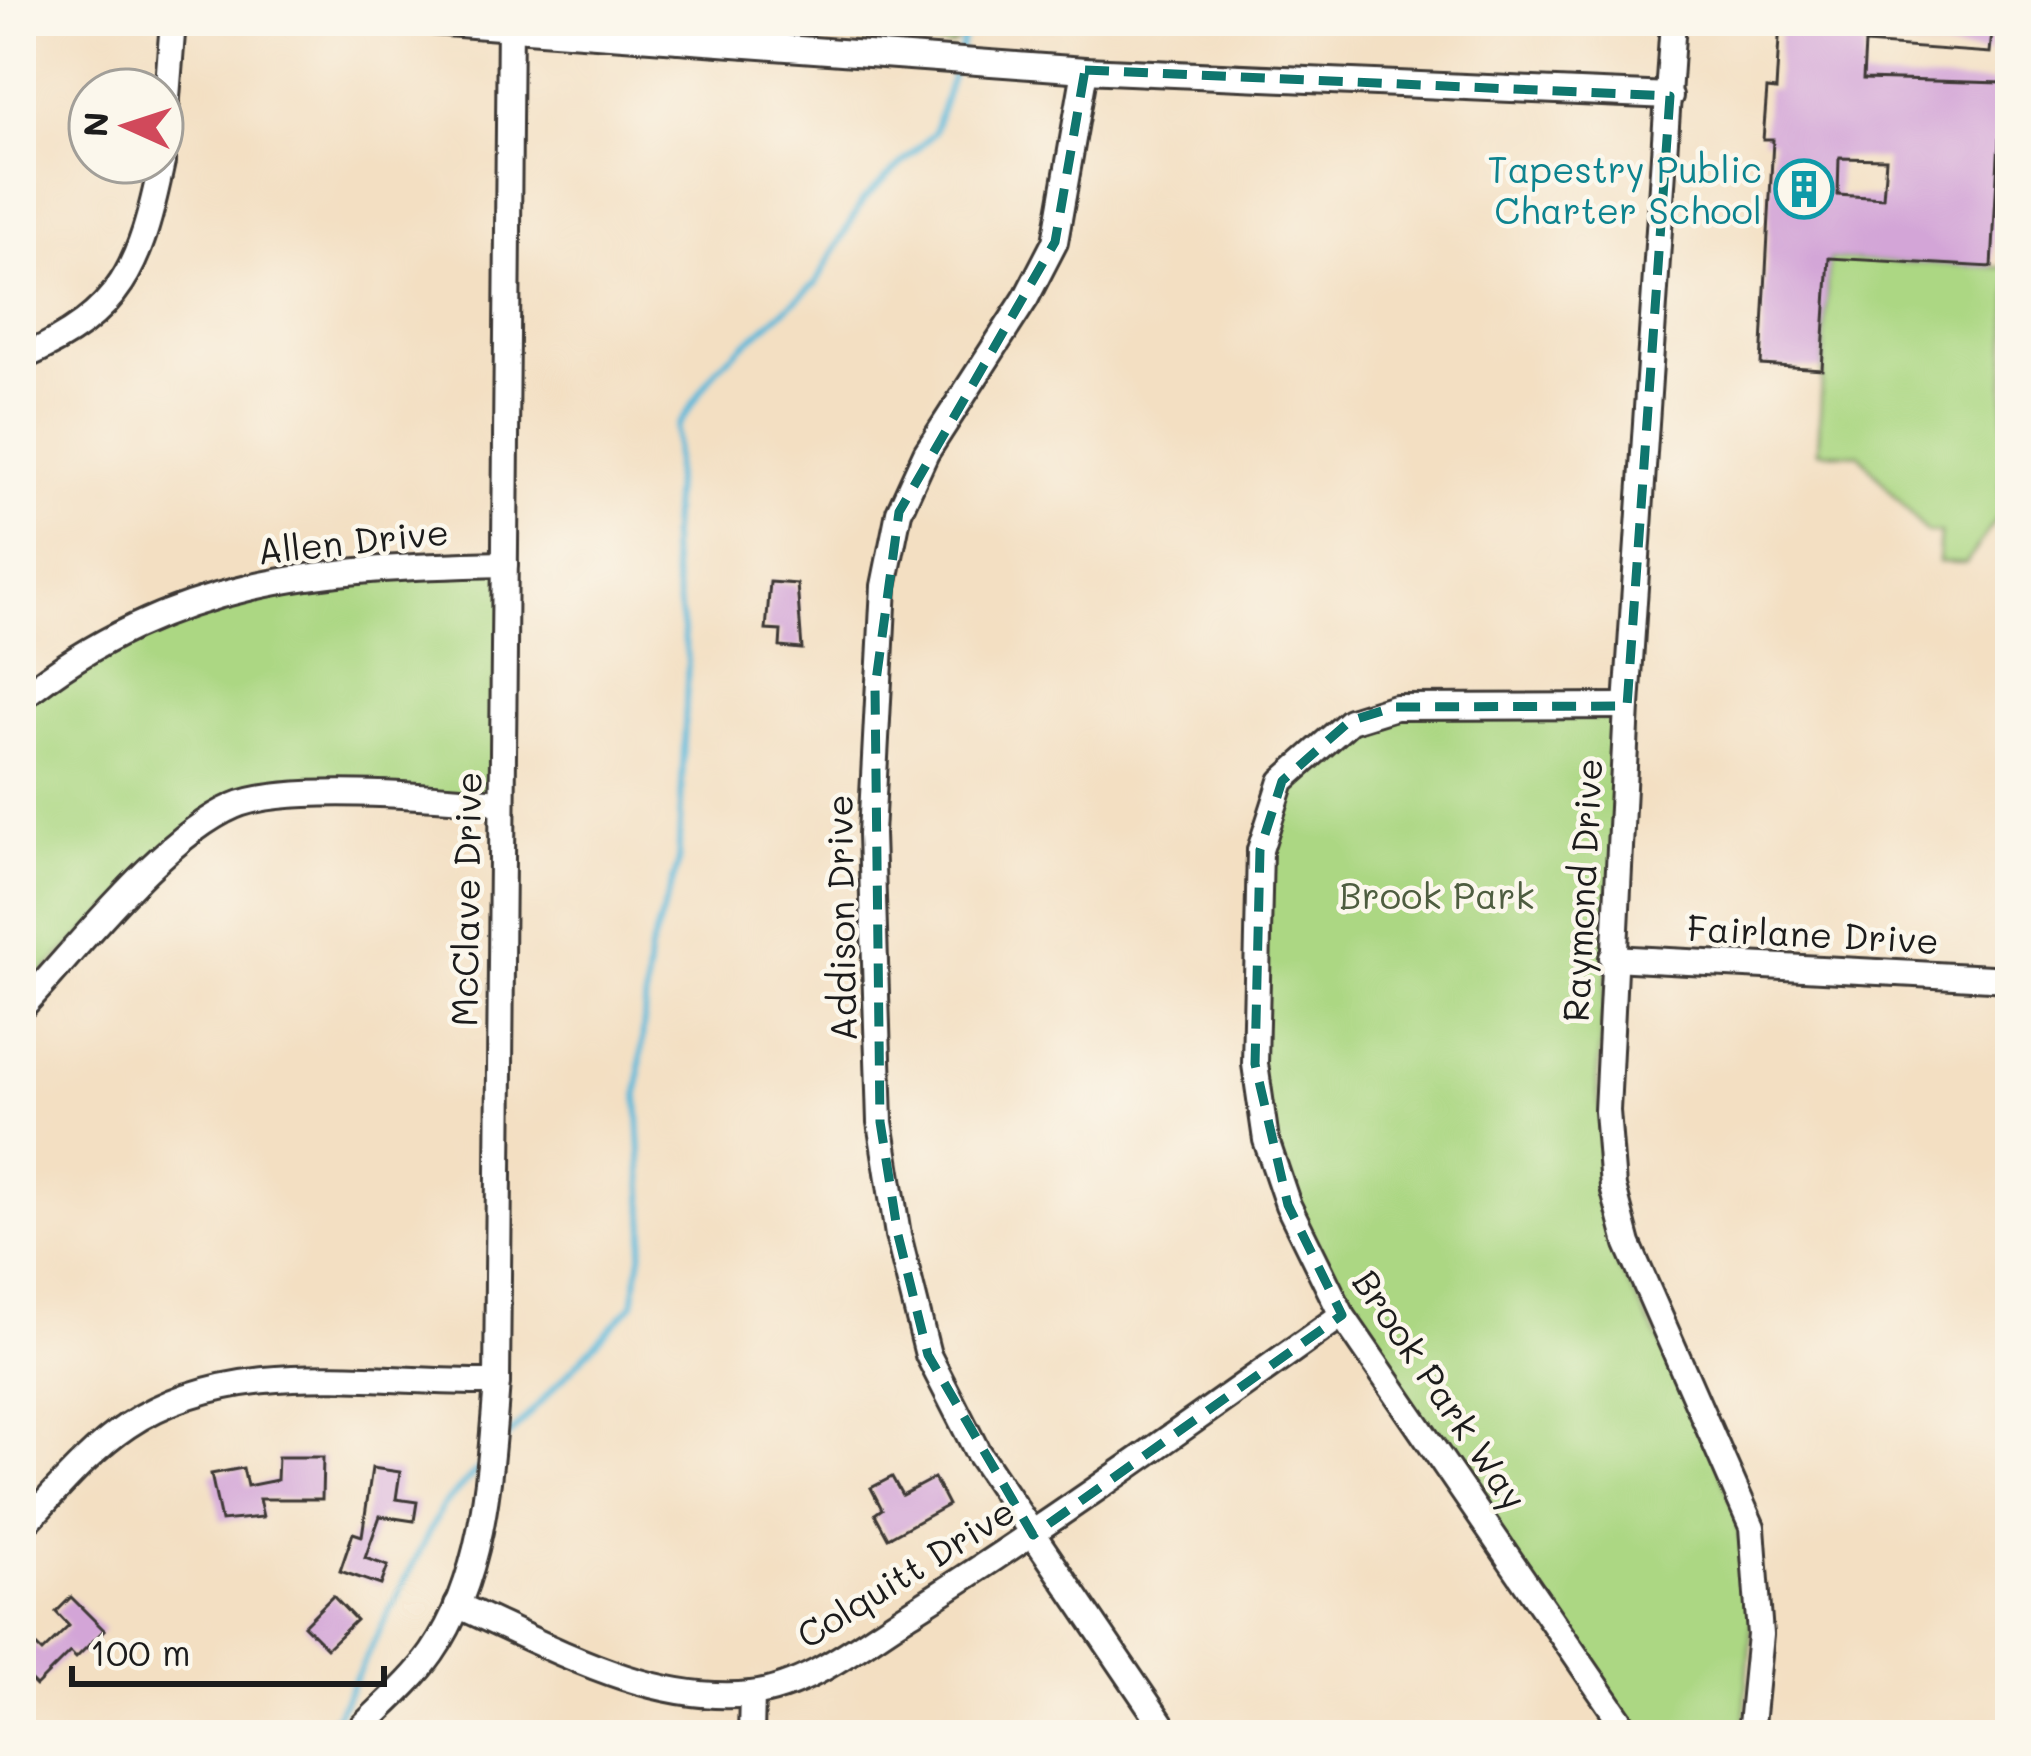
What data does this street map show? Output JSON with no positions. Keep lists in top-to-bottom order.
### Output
{
  "streets": {
    "street": [
      "Allen Drive",
      "Raymond Drive",
      "McClave Drive",
      "Addison Drive",
      "Fairlane Drive",
      "Brook Park Way",
      "Colquitt Drive"
    ]
  },
  "crossings": [
    ["Allen Drive", "McClave Drive"],
    ["Raymond Drive", "Fairlane Drive"],
    ["Raymond Drive", "Brook Park Way"],
    ["McClave Drive", "Colquitt Drive"],
    ["Addison Drive", "Colquitt Drive"],
    ["Brook Park Way", "Colquitt Drive"]
  ],
  "parks": ["Brook Park"],
  "places": {
    "building": ["Tapestry Public Charter School"]
  },
  "scale_bar": "100 m",
  "north": "left"
}
